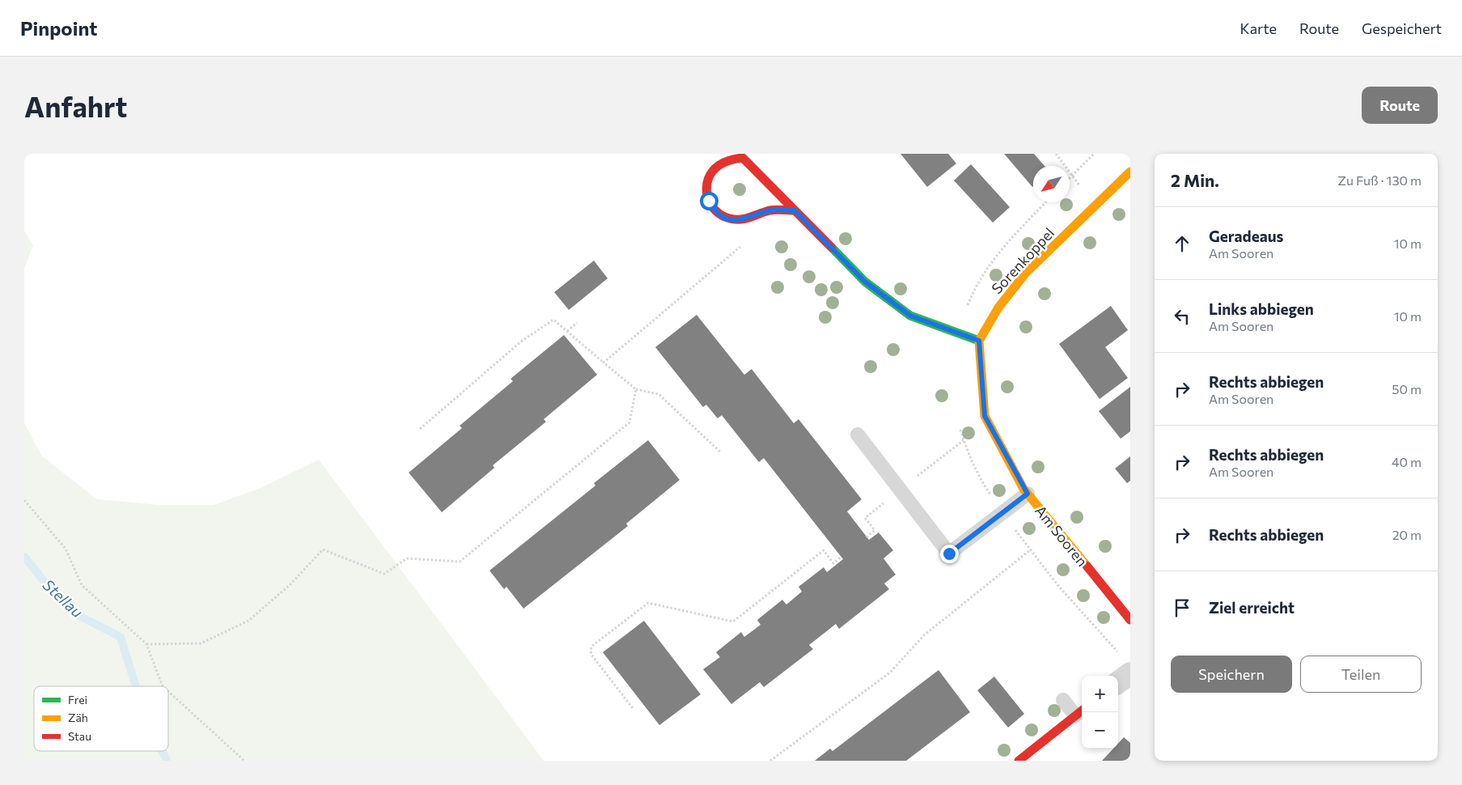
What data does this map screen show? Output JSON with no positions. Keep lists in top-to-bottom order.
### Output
{
  "streets": {
    "street": ["Sorenkoppel", "Am Sooren"]
  },
  "crossings": [
    ["Sorenkoppel", "Am Sooren"]
  ],
  "water": ["Stellau"],
  "legend": ["Frei", "Zäh", "Stau"],
  "north": "bottom left",
  "page": {
    "header": "Pinpoint",
    "nav": ["Karte", "Route", "Gespeichert"],
    "buttons": [
      "Route",
      ["Speichern", "Teilen"]
    ],
    "title": "Anfahrt",
    "heading": ["2 Min.", "Zu Fuß · 130 m"],
    "list": [
      ["Geradeaus", "Am Sooren", "10 m"],
      ["Links abbiegen", "Am Sooren", "10 m"],
      ["Rechts abbiegen", "Am Sooren", "50 m"],
      ["Rechts abbiegen", "Am Sooren", "40 m"],
      ["Rechts abbiegen", "20 m"],
      "Ziel erreicht"
    ],
    "map_buttons": ["+", "−"]
  }
}
